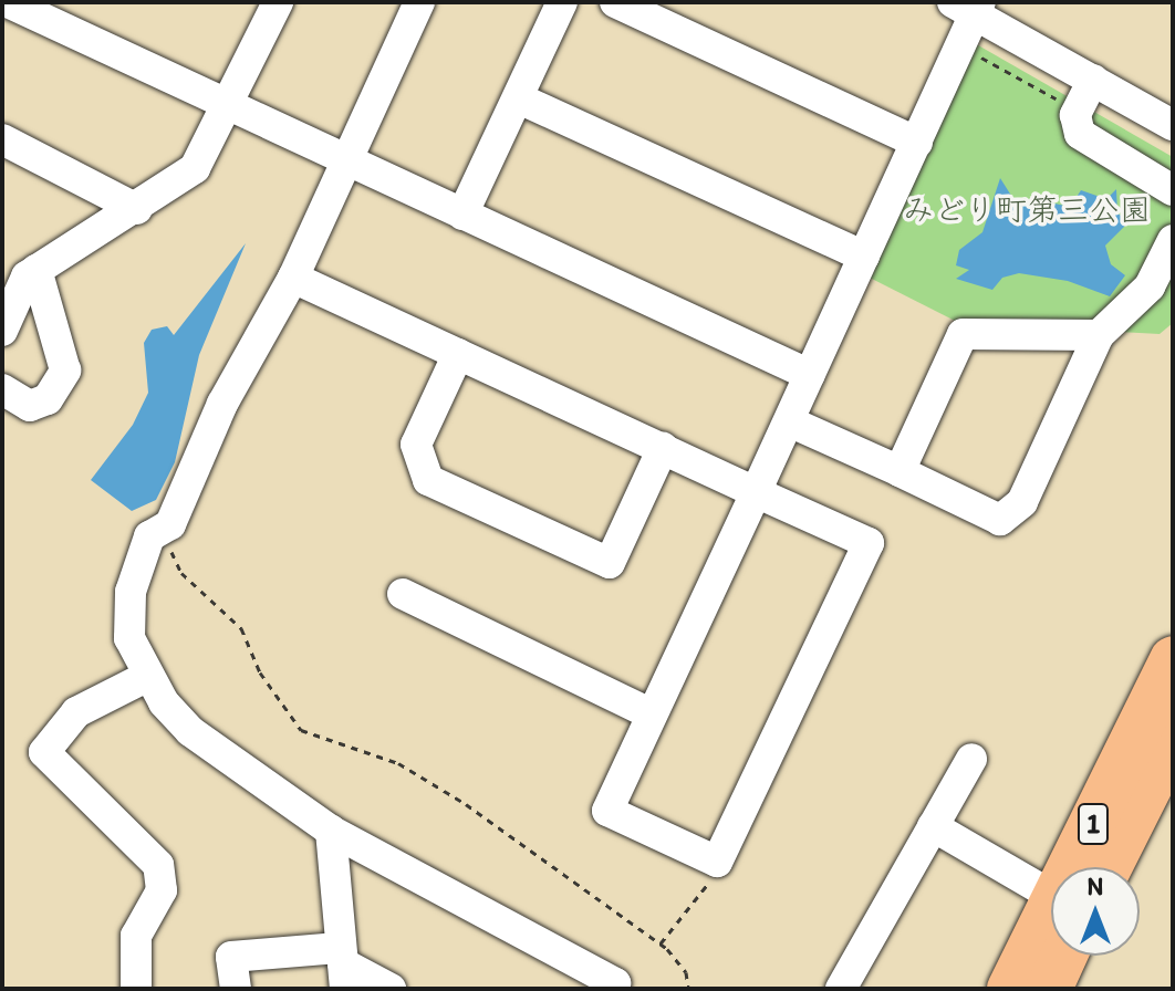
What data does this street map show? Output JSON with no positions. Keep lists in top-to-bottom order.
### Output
{
  "streets": {
    "highway": ["1"]
  },
  "parks": ["みどり町第三公園"],
  "north": "top"
}
